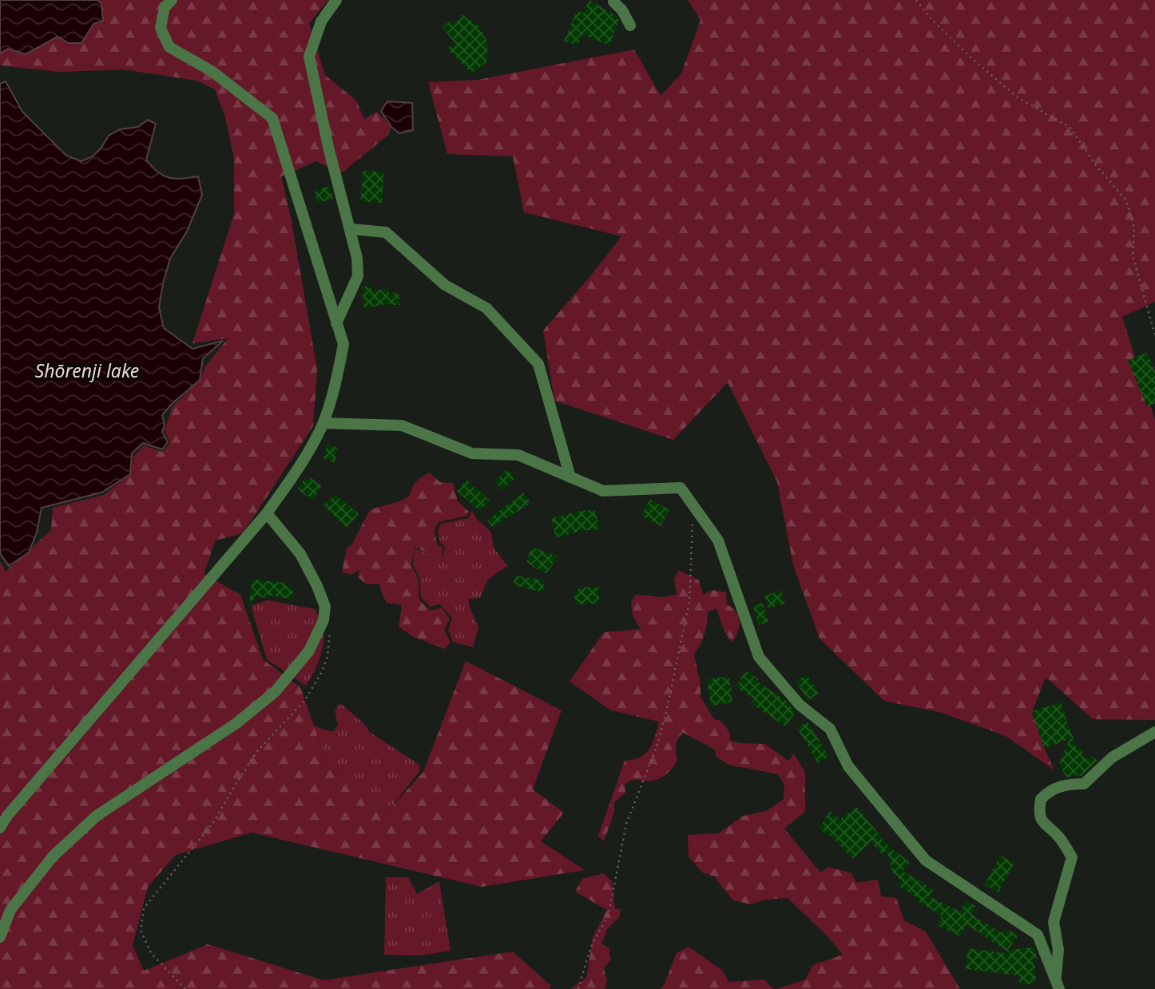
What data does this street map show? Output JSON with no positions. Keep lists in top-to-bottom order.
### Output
{
  "water": ["Shōrenji lake"]
}
